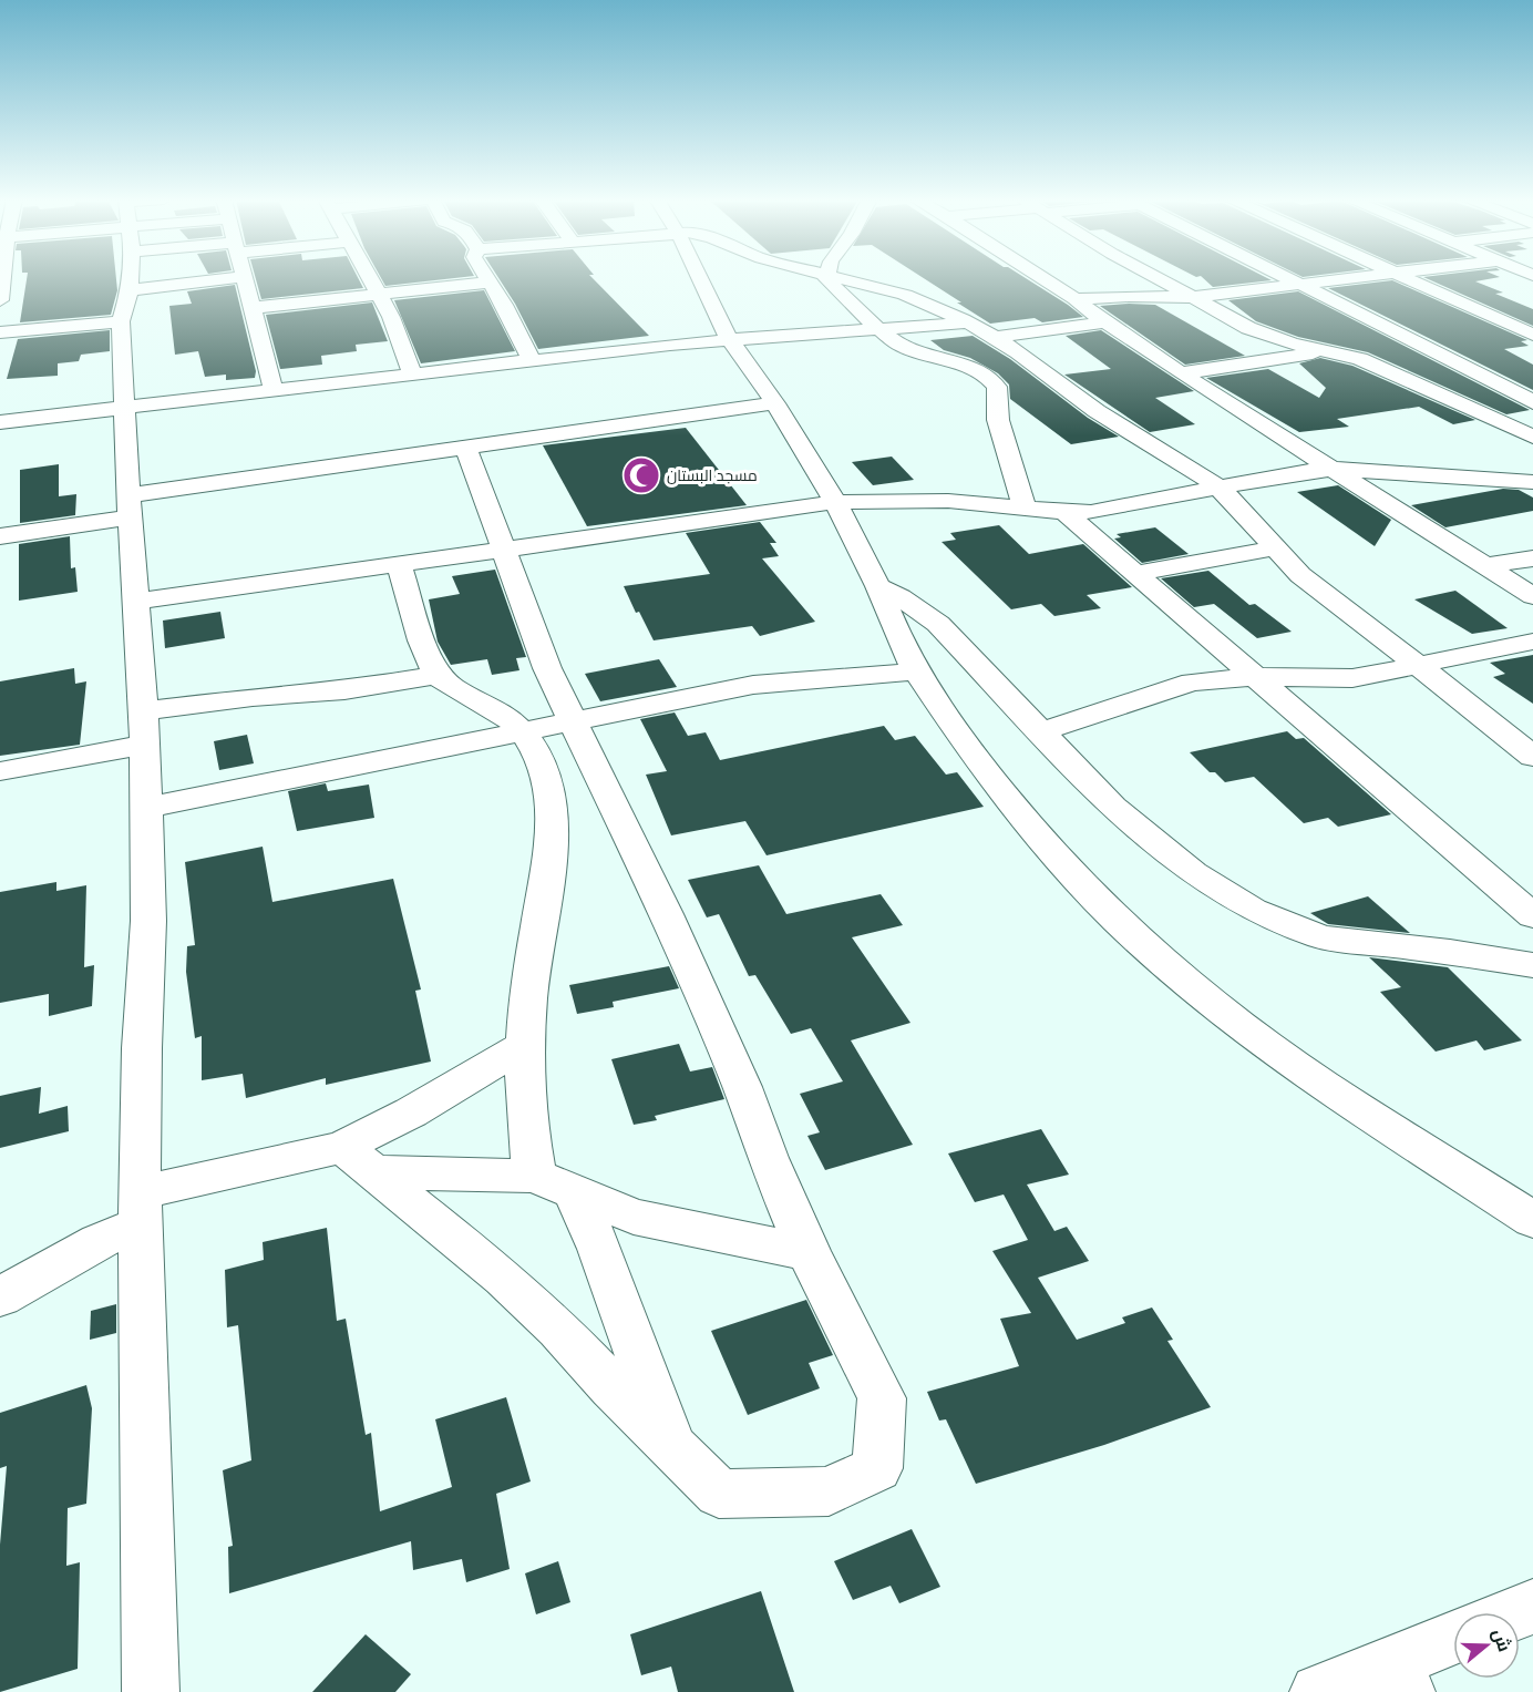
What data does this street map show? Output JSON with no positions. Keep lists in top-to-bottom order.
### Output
{
  "places": {
    "mosque": ["مسجد البستان"]
  },
  "north": "right"
}
